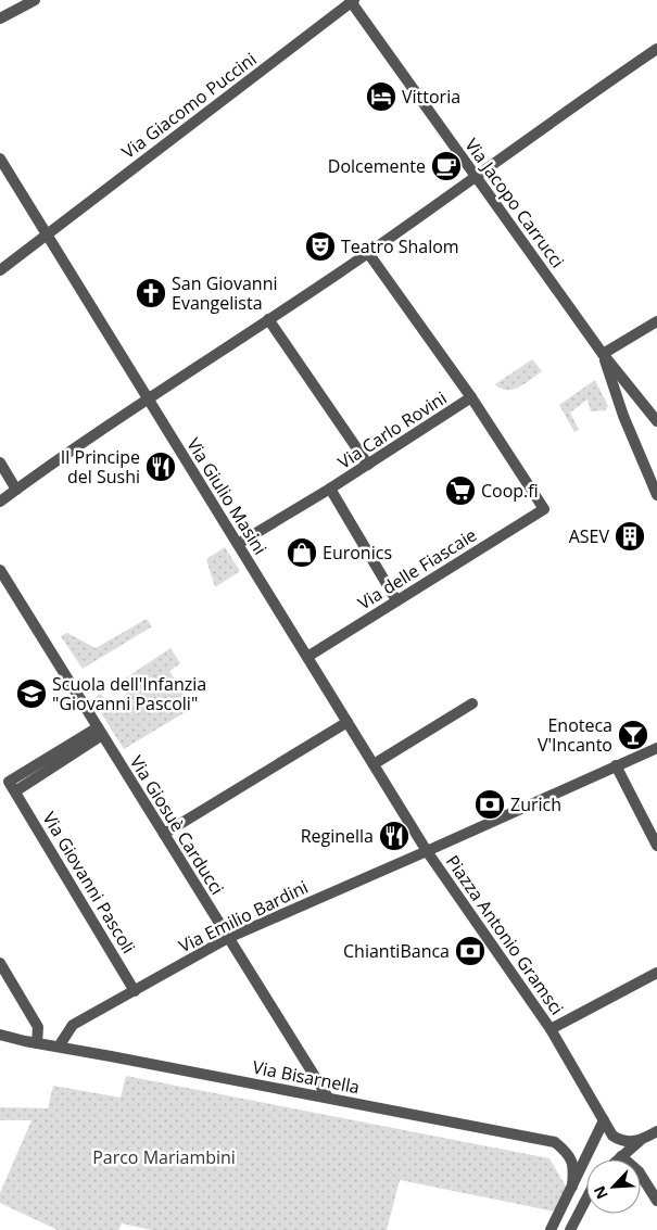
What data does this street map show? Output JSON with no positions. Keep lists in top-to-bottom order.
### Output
{
  "streets": {
    "street": [
      "Via Giacomo Puccini",
      "Via Jacopo Carrucci",
      "Via Carlo Rovini",
      "Via Giulio Masini",
      "Via delle Fiascaie",
      "Via Giosuè Carducci",
      "Via Giovanni Pascoli",
      "Via Emilio Bardini",
      "Piazza Antonio Gramsci",
      "Via Bisarnella"
    ]
  },
  "crossings": [
    ["Via Giacomo Puccini", "Via Jacopo Carrucci"],
    ["Via Giacomo Puccini", "Via Giulio Masini"],
    ["Via Carlo Rovini", "Via Giulio Masini"],
    ["Via Carlo Rovini", "Via delle Fiascaie"],
    ["Via Giulio Masini", "Via delle Fiascaie"],
    ["Via Giulio Masini", "Via Emilio Bardini"],
    ["Via Giulio Masini", "Piazza Antonio Gramsci"],
    ["Via Giosuè Carducci", "Via Giovanni Pascoli"],
    ["Via Giosuè Carducci", "Via Emilio Bardini"],
    ["Via Giosuè Carducci", "Via Bisarnella"],
    ["Via Giovanni Pascoli", "Via Emilio Bardini"],
    ["Via Emilio Bardini", "Piazza Antonio Gramsci"],
    ["Via Emilio Bardini", "Via Bisarnella"]
  ],
  "parks": ["Parco Mariambini"],
  "places": {
    "hotel": ["Vittoria"],
    "cafe": ["Dolcemente"],
    "theatre": ["Teatro Shalom"],
    "church": ["San Giovanni Evangelista"],
    "restaurant": ["Il Principe del Sushi", "Reginella"],
    "supermarket": ["Coop.fi"],
    "building": ["ASEV"],
    "shop": ["Euronics"],
    "school or university": ["Scuola dell'Infanzia \"Giovanni Pascoli\""],
    "bar": ["Enoteca V'Incanto"],
    "bank": ["Zurich", "ChiantiBanca"]
  },
  "north": "bottom left"
}
